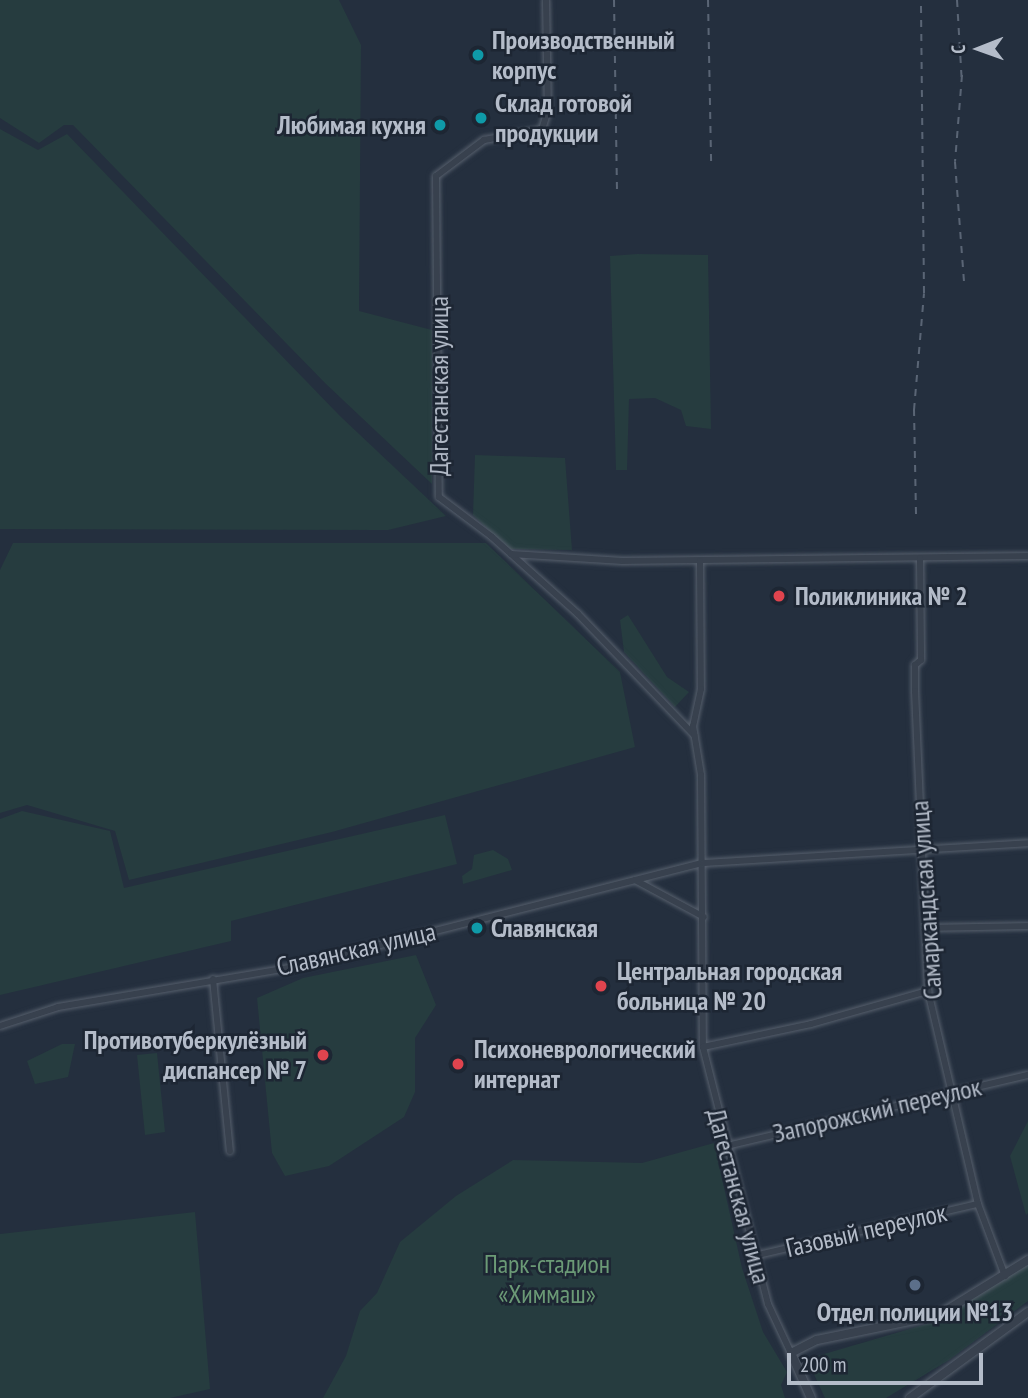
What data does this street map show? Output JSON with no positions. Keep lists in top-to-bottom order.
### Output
{
  "streets": {
    "street": [
      "Дагестанская улица",
      "Самаркандская улица",
      "Славянская улица",
      "Запорожский переулок",
      "Газовый переулок"
    ]
  },
  "crossings": [
    ["Дагестанская улица", "Славянская улица"],
    ["Дагестанская улица", "Запорожский переулок"],
    ["Дагестанская улица", "Газовый переулок"],
    ["Самаркандская улица", "Славянская улица"],
    ["Самаркандская улица", "Запорожский переулок"],
    ["Самаркандская улица", "Газовый переулок"]
  ],
  "parks": ["Парк-стадион «Химмаш»"],
  "places": [
    "Производственный корпус",
    "Склад готовой продукции",
    "Любимая кухня",
    "Поликлиника № 2",
    "Славянская",
    "Центральная городская больница № 20",
    "Противотуберкулёзный диспансер № 7",
    "Психоневрологический интернат",
    "Отдел полиции №13"
  ],
  "scale_bar": "200 m",
  "north": "left"
}
